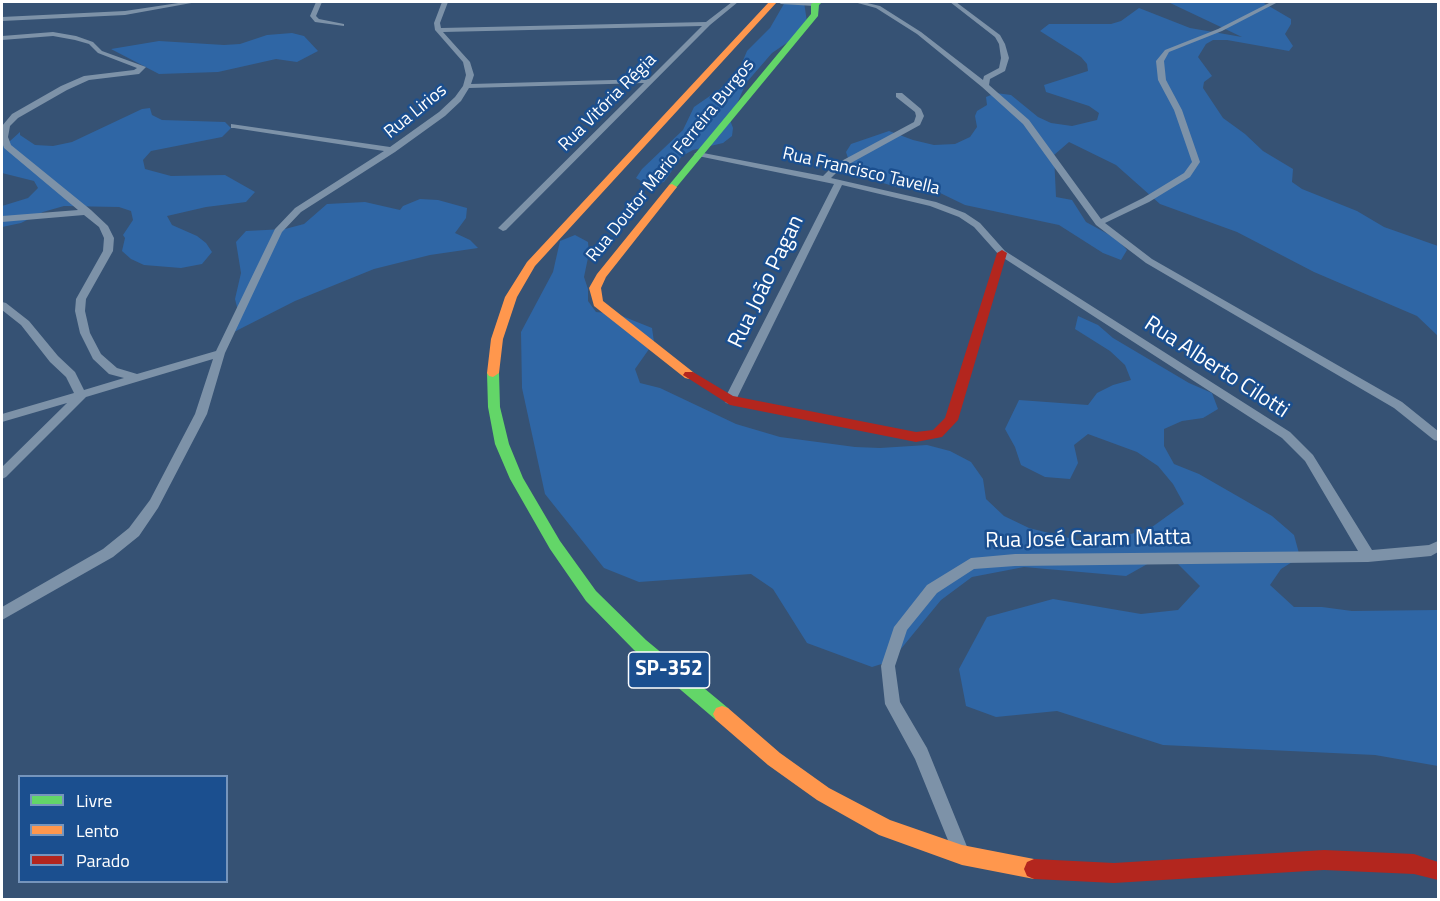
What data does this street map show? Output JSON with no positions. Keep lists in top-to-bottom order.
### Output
{
  "streets": {
    "main road": ["Rua Doutor Mario Ferreira Burgos", "SP-352"],
    "street": [
      "Rua Vitória Régia",
      "Rua Lirios",
      "Rua Francisco Tavella",
      "Rua João Pagan",
      "Rua Alberto Cilotti",
      "Rua José Caram Matta"
    ]
  },
  "crossings": [
    ["Rua Doutor Mario Ferreira Burgos", "Rua Francisco Tavella"],
    ["Rua Doutor Mario Ferreira Burgos", "Rua João Pagan"],
    ["Rua Doutor Mario Ferreira Burgos", "Rua Alberto Cilotti"],
    ["Rua Francisco Tavella", "Rua João Pagan"],
    ["Rua Francisco Tavella", "Rua Alberto Cilotti"],
    ["Rua Alberto Cilotti", "Rua José Caram Matta"],
    ["Rua José Caram Matta", "SP-352"]
  ],
  "legend": ["Livre", "Lento", "Parado"]
}
